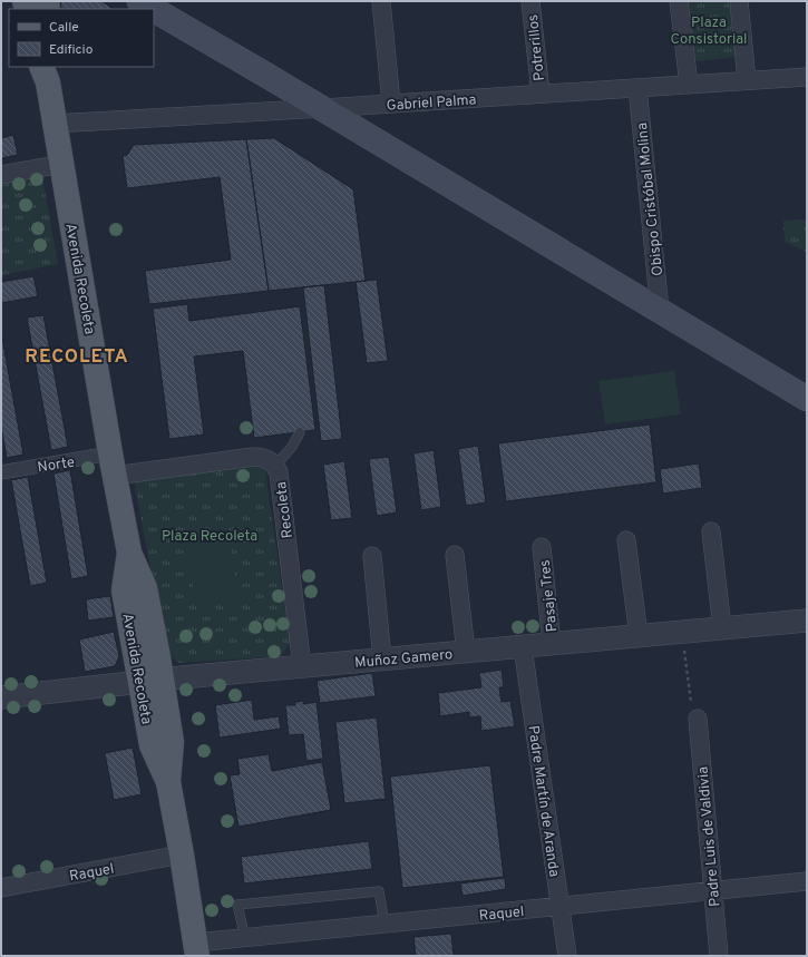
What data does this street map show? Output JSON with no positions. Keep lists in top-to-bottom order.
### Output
{
  "streets": {
    "main road": ["Avenida Recoleta"],
    "street": [
      "Potrerillos",
      "Gabriel Palma",
      "Obispo Cristóbal Molina",
      "Norte",
      "Recoleta",
      "Pasaje Tres",
      "Muñoz Gamero",
      "Padre Martín de Aranda",
      "Padre Luis de Valdivia",
      "Raquel"
    ]
  },
  "crossings": [
    ["Potrerillos", "Gabriel Palma"],
    ["Gabriel Palma", "Obispo Cristóbal Molina"],
    ["Gabriel Palma", "Avenida Recoleta"],
    ["Avenida Recoleta", "Norte"],
    ["Avenida Recoleta", "Recoleta"],
    ["Avenida Recoleta", "Muñoz Gamero"],
    ["Avenida Recoleta", "Raquel"],
    ["Norte", "Recoleta"],
    ["Recoleta", "Muñoz Gamero"],
    ["Pasaje Tres", "Muñoz Gamero"],
    ["Muñoz Gamero", "Padre Martín de Aranda"],
    ["Padre Martín de Aranda", "Raquel"],
    ["Padre Luis de Valdivia", "Raquel"]
  ],
  "districts": ["RECOLETA"],
  "parks": ["Plaza Consistorial", "Plaza Recoleta"],
  "legend": ["Calle", "Edificio"]
}
